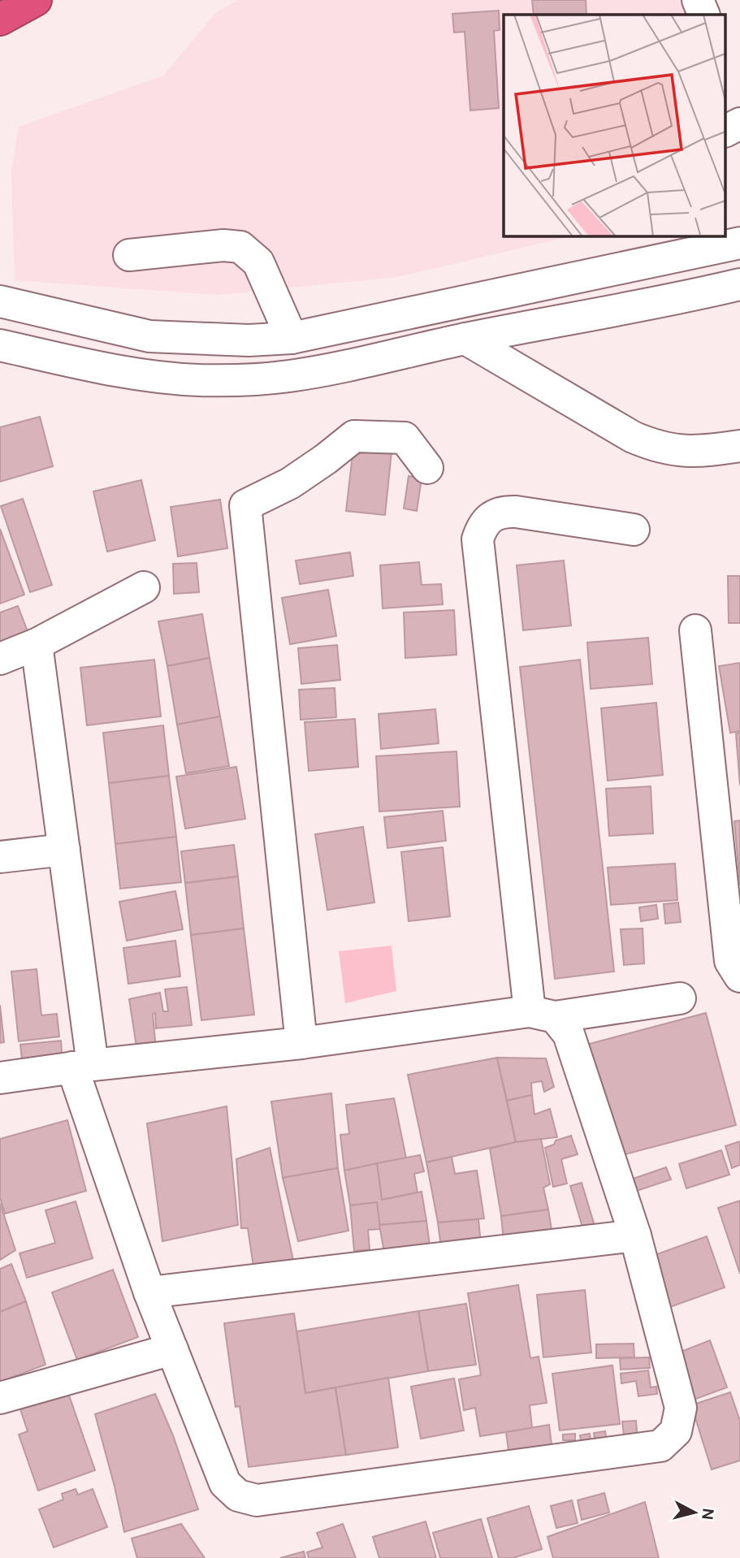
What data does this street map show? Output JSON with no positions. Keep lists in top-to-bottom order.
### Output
{
  "north": "right"
}
